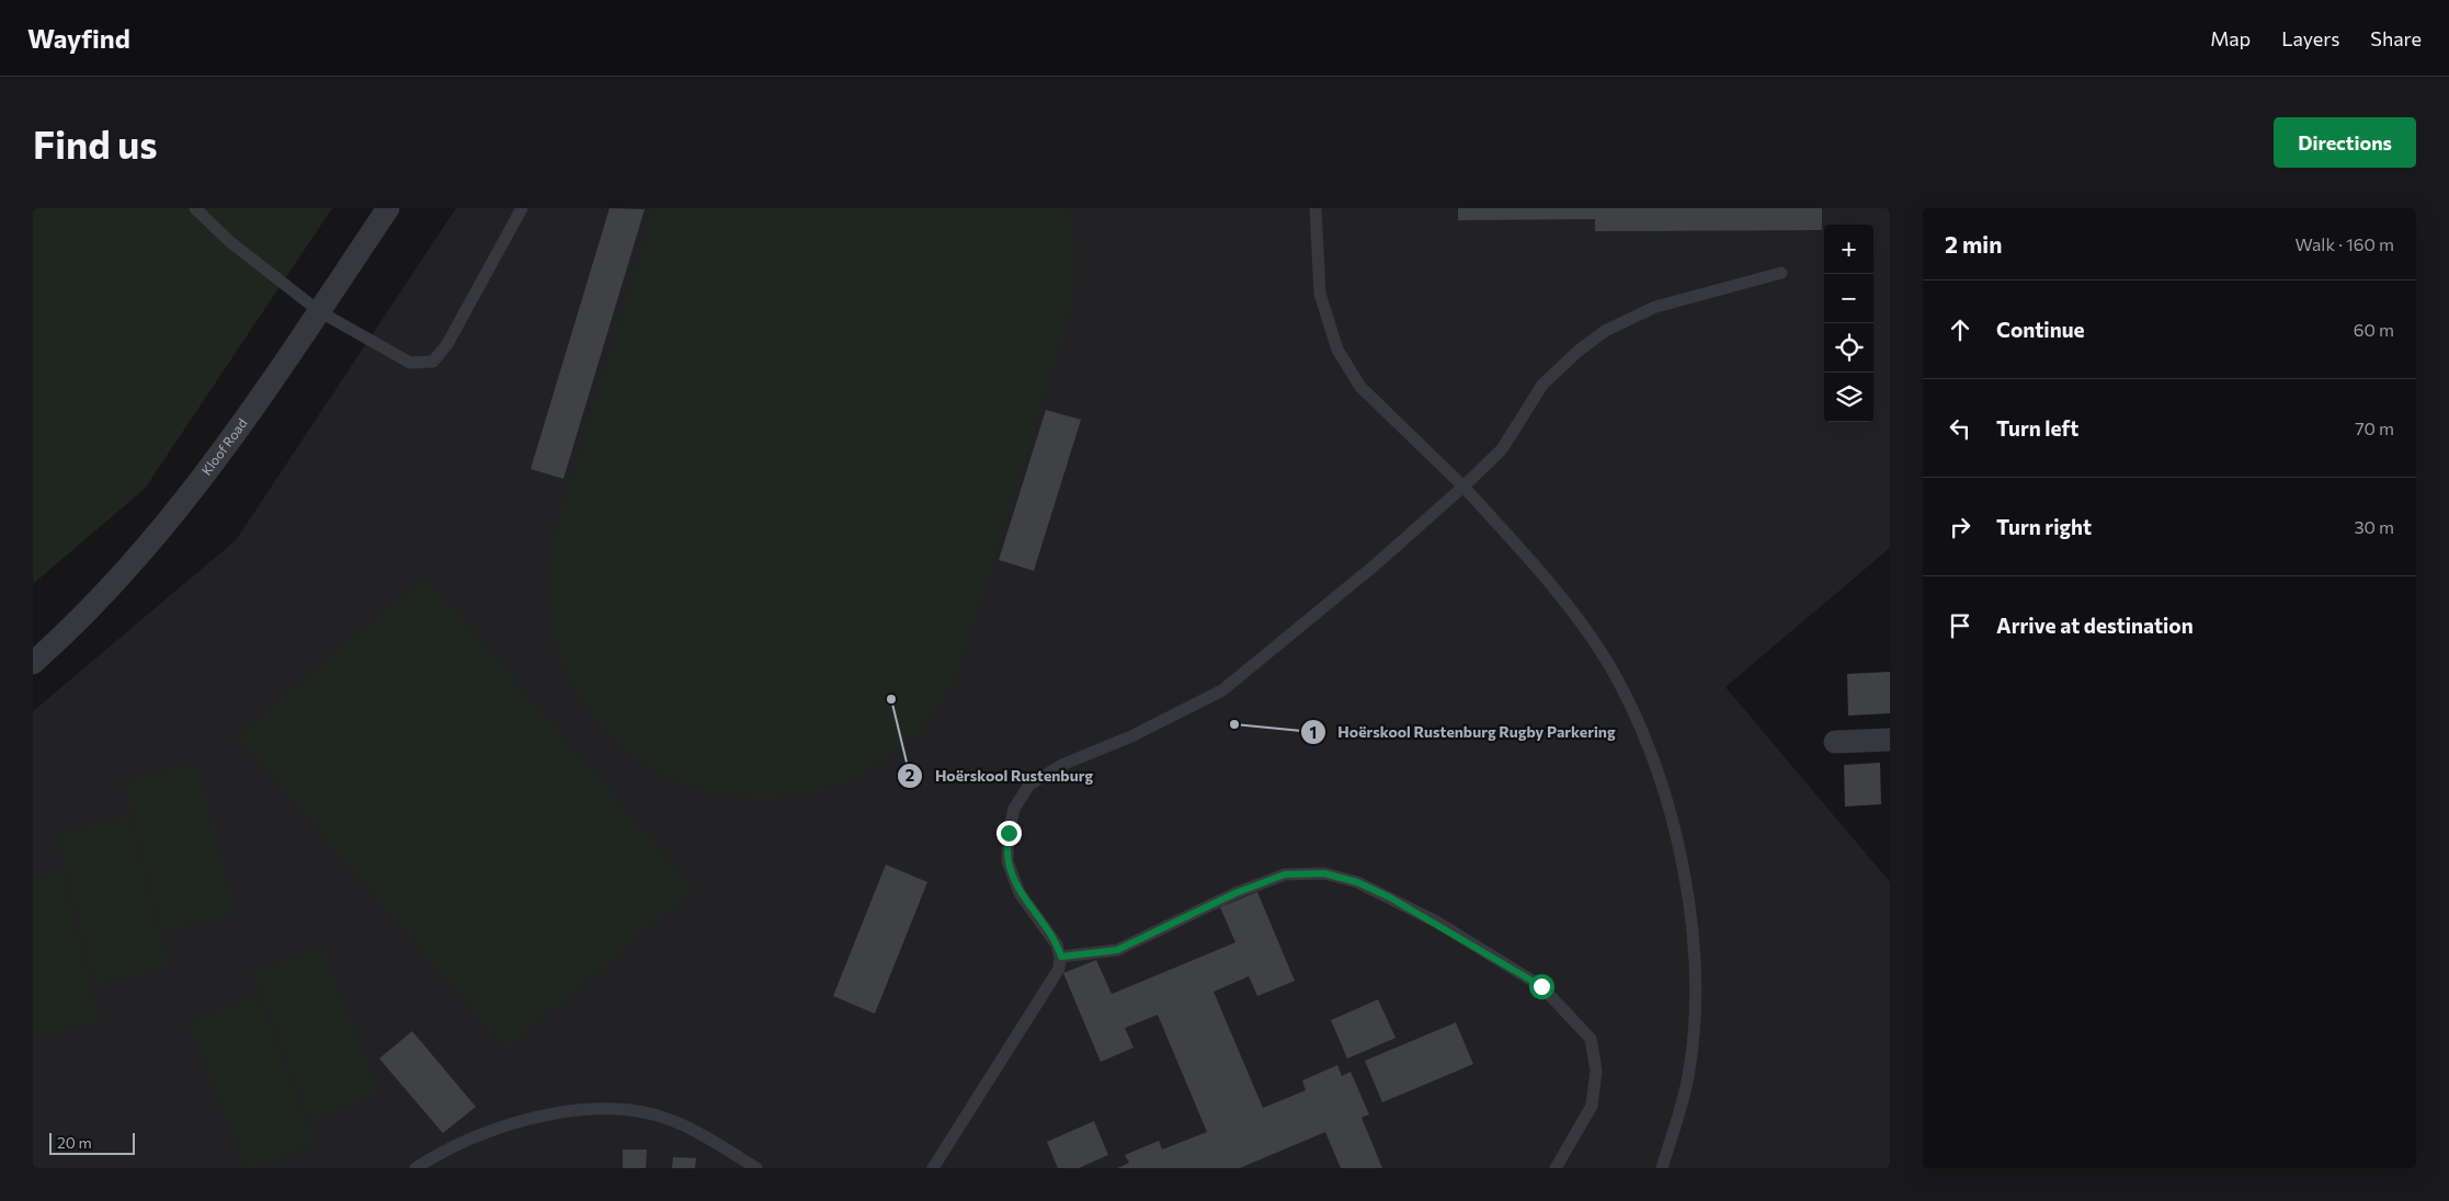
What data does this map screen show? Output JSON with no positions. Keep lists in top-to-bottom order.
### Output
{
  "streets": {
    "street": ["Kloof Road"]
  },
  "places": ["Hoërskool Rustenburg", "Hoërskool Rustenburg Rugby Parkering"],
  "scale_bar": "20 m",
  "page": {
    "header": "Wayfind",
    "nav": ["Map", "Layers", "Share"],
    "buttons": "Directions",
    "title": "Find us",
    "heading": ["2 min", "Walk · 160 m"],
    "map_buttons": ["+", "−"],
    "list": [
      ["Continue", "60 m"],
      ["Turn left", "70 m"],
      ["Turn right", "30 m"],
      "Arrive at destination"
    ],
    "scale": "20 m"
  }
}
